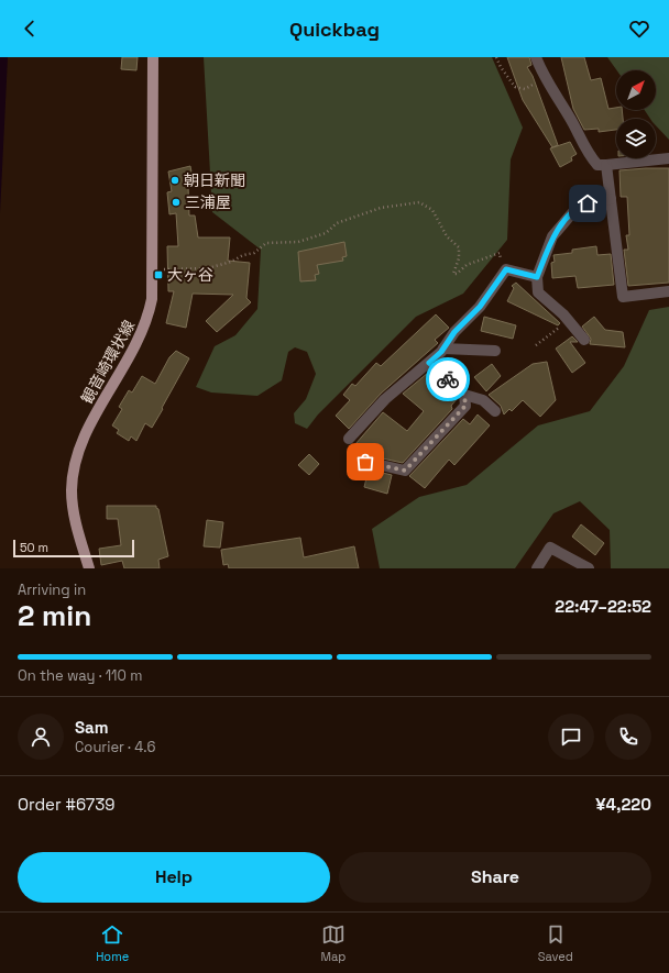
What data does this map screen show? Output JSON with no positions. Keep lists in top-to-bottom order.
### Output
{
  "streets": {
    "main road": ["観音崎環状線"]
  },
  "places": {
    "other": ["朝日新聞", "三浦屋"],
    "transit": ["大ヶ谷"]
  },
  "scale_bar": "50 m",
  "north": "top right",
  "page": {
    "header": "Quickbag",
    "scale": "50 m",
    "heading": ["2 min", "Arriving in", "22:47–22:52"],
    "panel": [
      "Sam",
      "Courier · 4.6",
      "Order #6739",
      "¥4,220"
    ],
    "bar": "On the way · 110 m",
    "buttons": ["Help", "Share"],
    "tabs": ["Home", "Map", "Saved"]
  }
}
